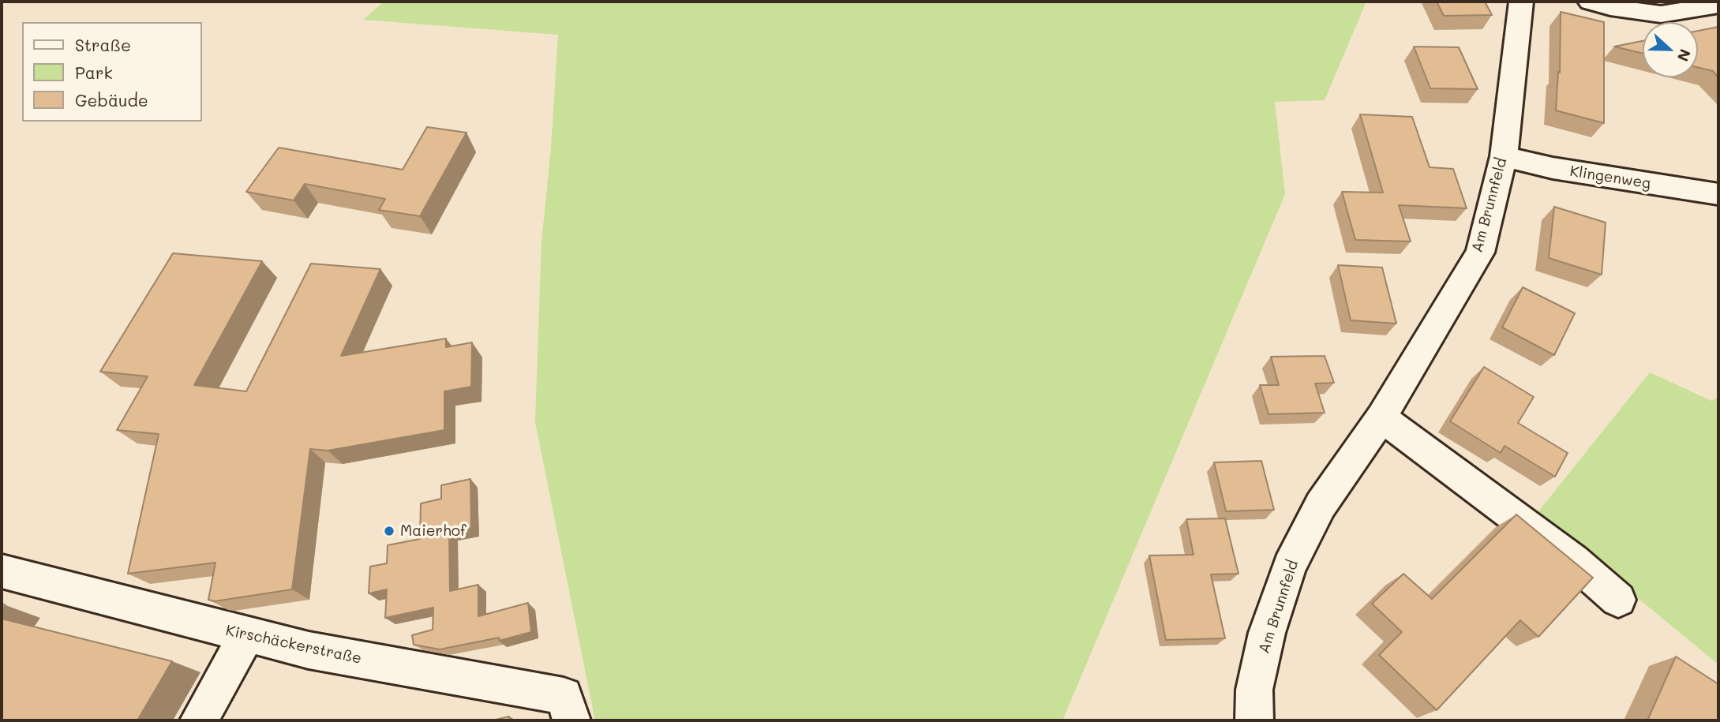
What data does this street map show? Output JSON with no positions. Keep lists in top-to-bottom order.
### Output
{
  "streets": {
    "street": ["Klingenweg", "Am Brunnfeld", "Kirschäckerstraße"]
  },
  "crossings": [
    ["Klingenweg", "Am Brunnfeld"]
  ],
  "places": ["Maierhof"],
  "legend": ["Straße", "Park", "Gebäude"],
  "north": "right"
}
